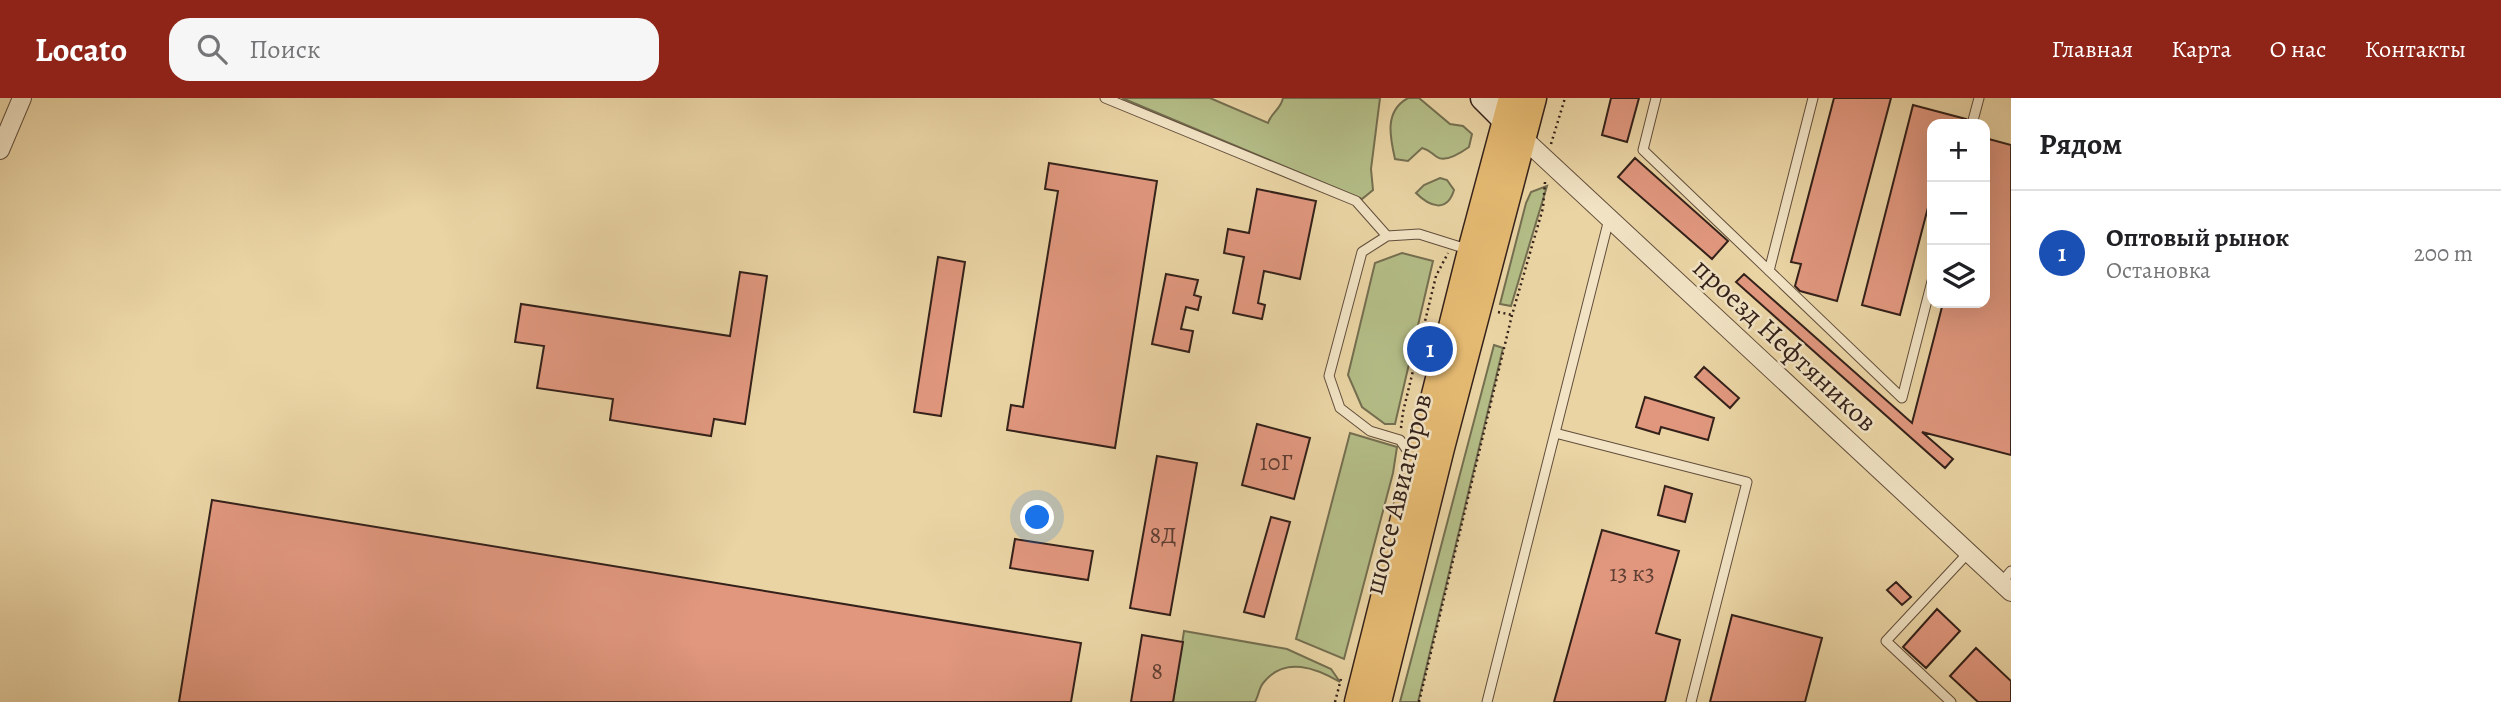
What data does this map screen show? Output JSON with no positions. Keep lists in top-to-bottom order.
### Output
{
  "streets": {
    "main road": ["шоссе Авиаторов"],
    "street": ["проезд Нефтяников"]
  },
  "crossings": [
    ["проезд Нефтяников", "шоссе Авиаторов"]
  ],
  "house_numbers": [
    "10Г",
    "8Д",
    "13 к3",
    "8"
  ],
  "page": {
    "header": "Locato",
    "search": "Поиск",
    "nav": [
      "Главная",
      "Карта",
      "О нас",
      "Контакты"
    ],
    "heading": "Рядом",
    "map_buttons": ["+", "−"],
    "list": [
      {
        "mark": "1",
        "name": "Оптовый рынок",
        "note": "Остановка",
        "value": "200 m"
      }
    ],
    "pins": "1"
  }
}
